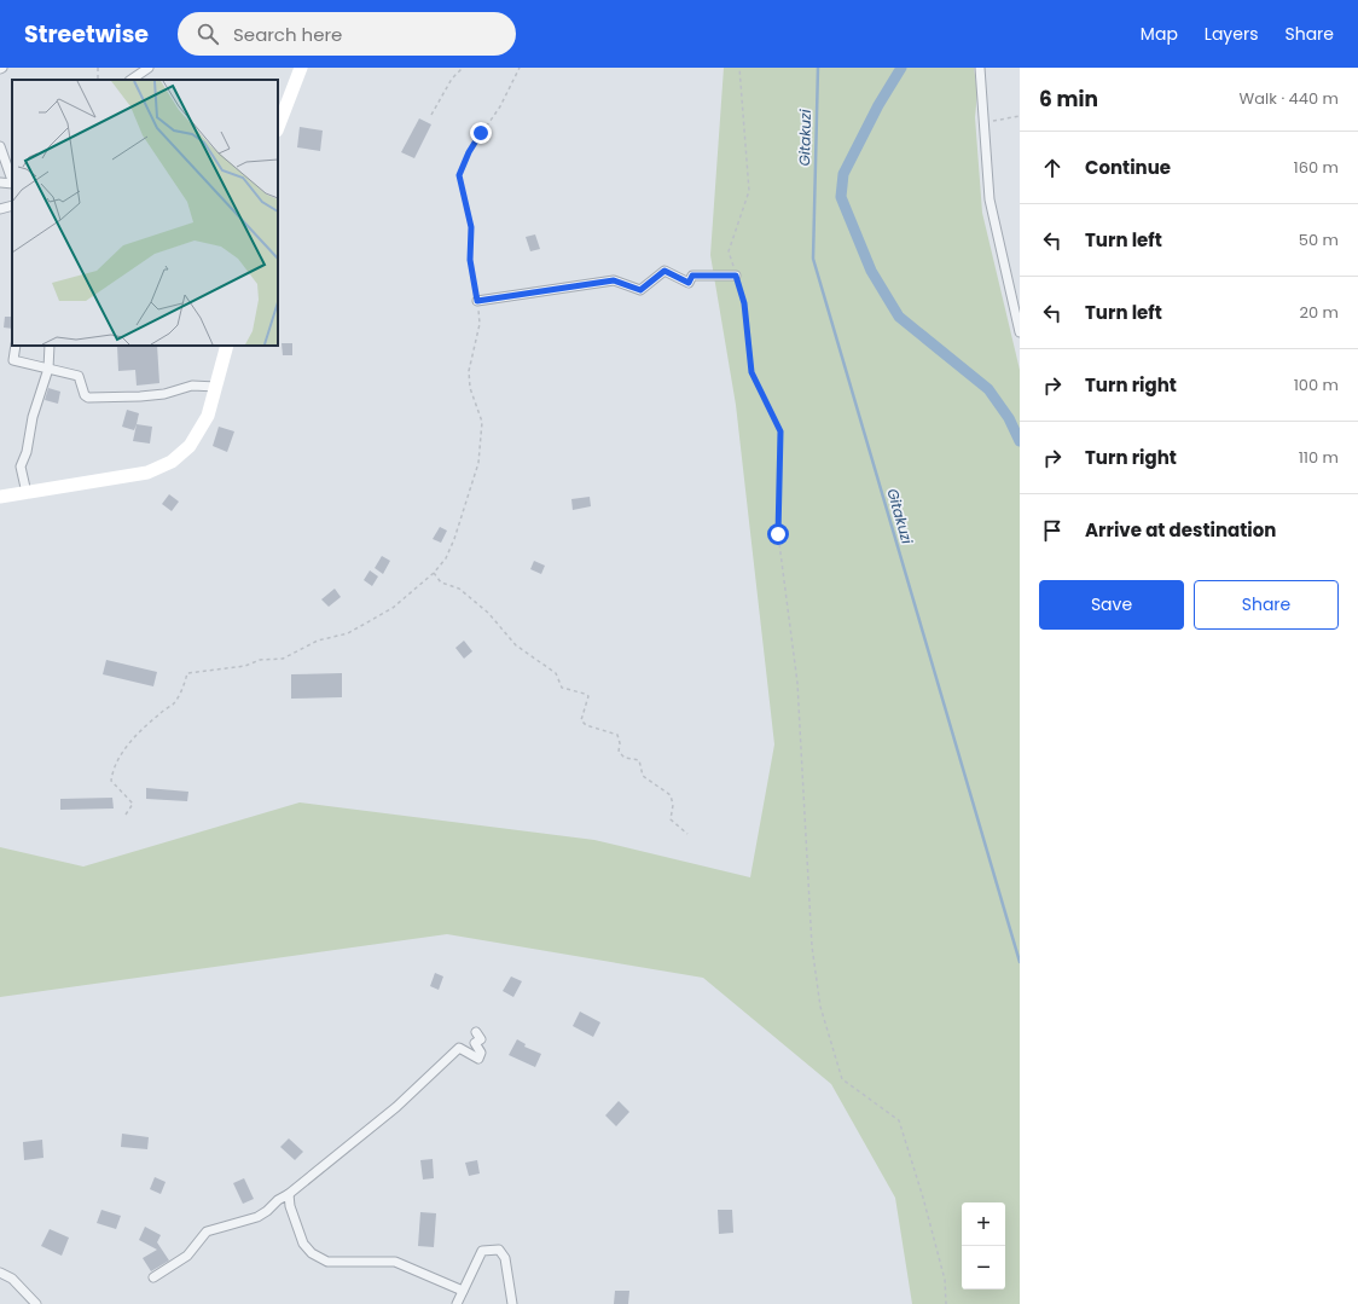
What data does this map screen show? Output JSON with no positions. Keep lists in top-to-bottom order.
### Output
{
  "water": ["Gitakuzi"],
  "page": {
    "header": "Streetwise",
    "search": "Search here",
    "nav": ["Map", "Layers", "Share"],
    "heading": ["6 min", "Walk · 440 m"],
    "list": [
      ["Continue", "160 m"],
      ["Turn left", "50 m"],
      ["Turn left", "20 m"],
      ["Turn right", "100 m"],
      ["Turn right", "110 m"],
      "Arrive at destination"
    ],
    "buttons": ["Save", "Share"],
    "map_buttons": ["+", "−"]
  }
}
